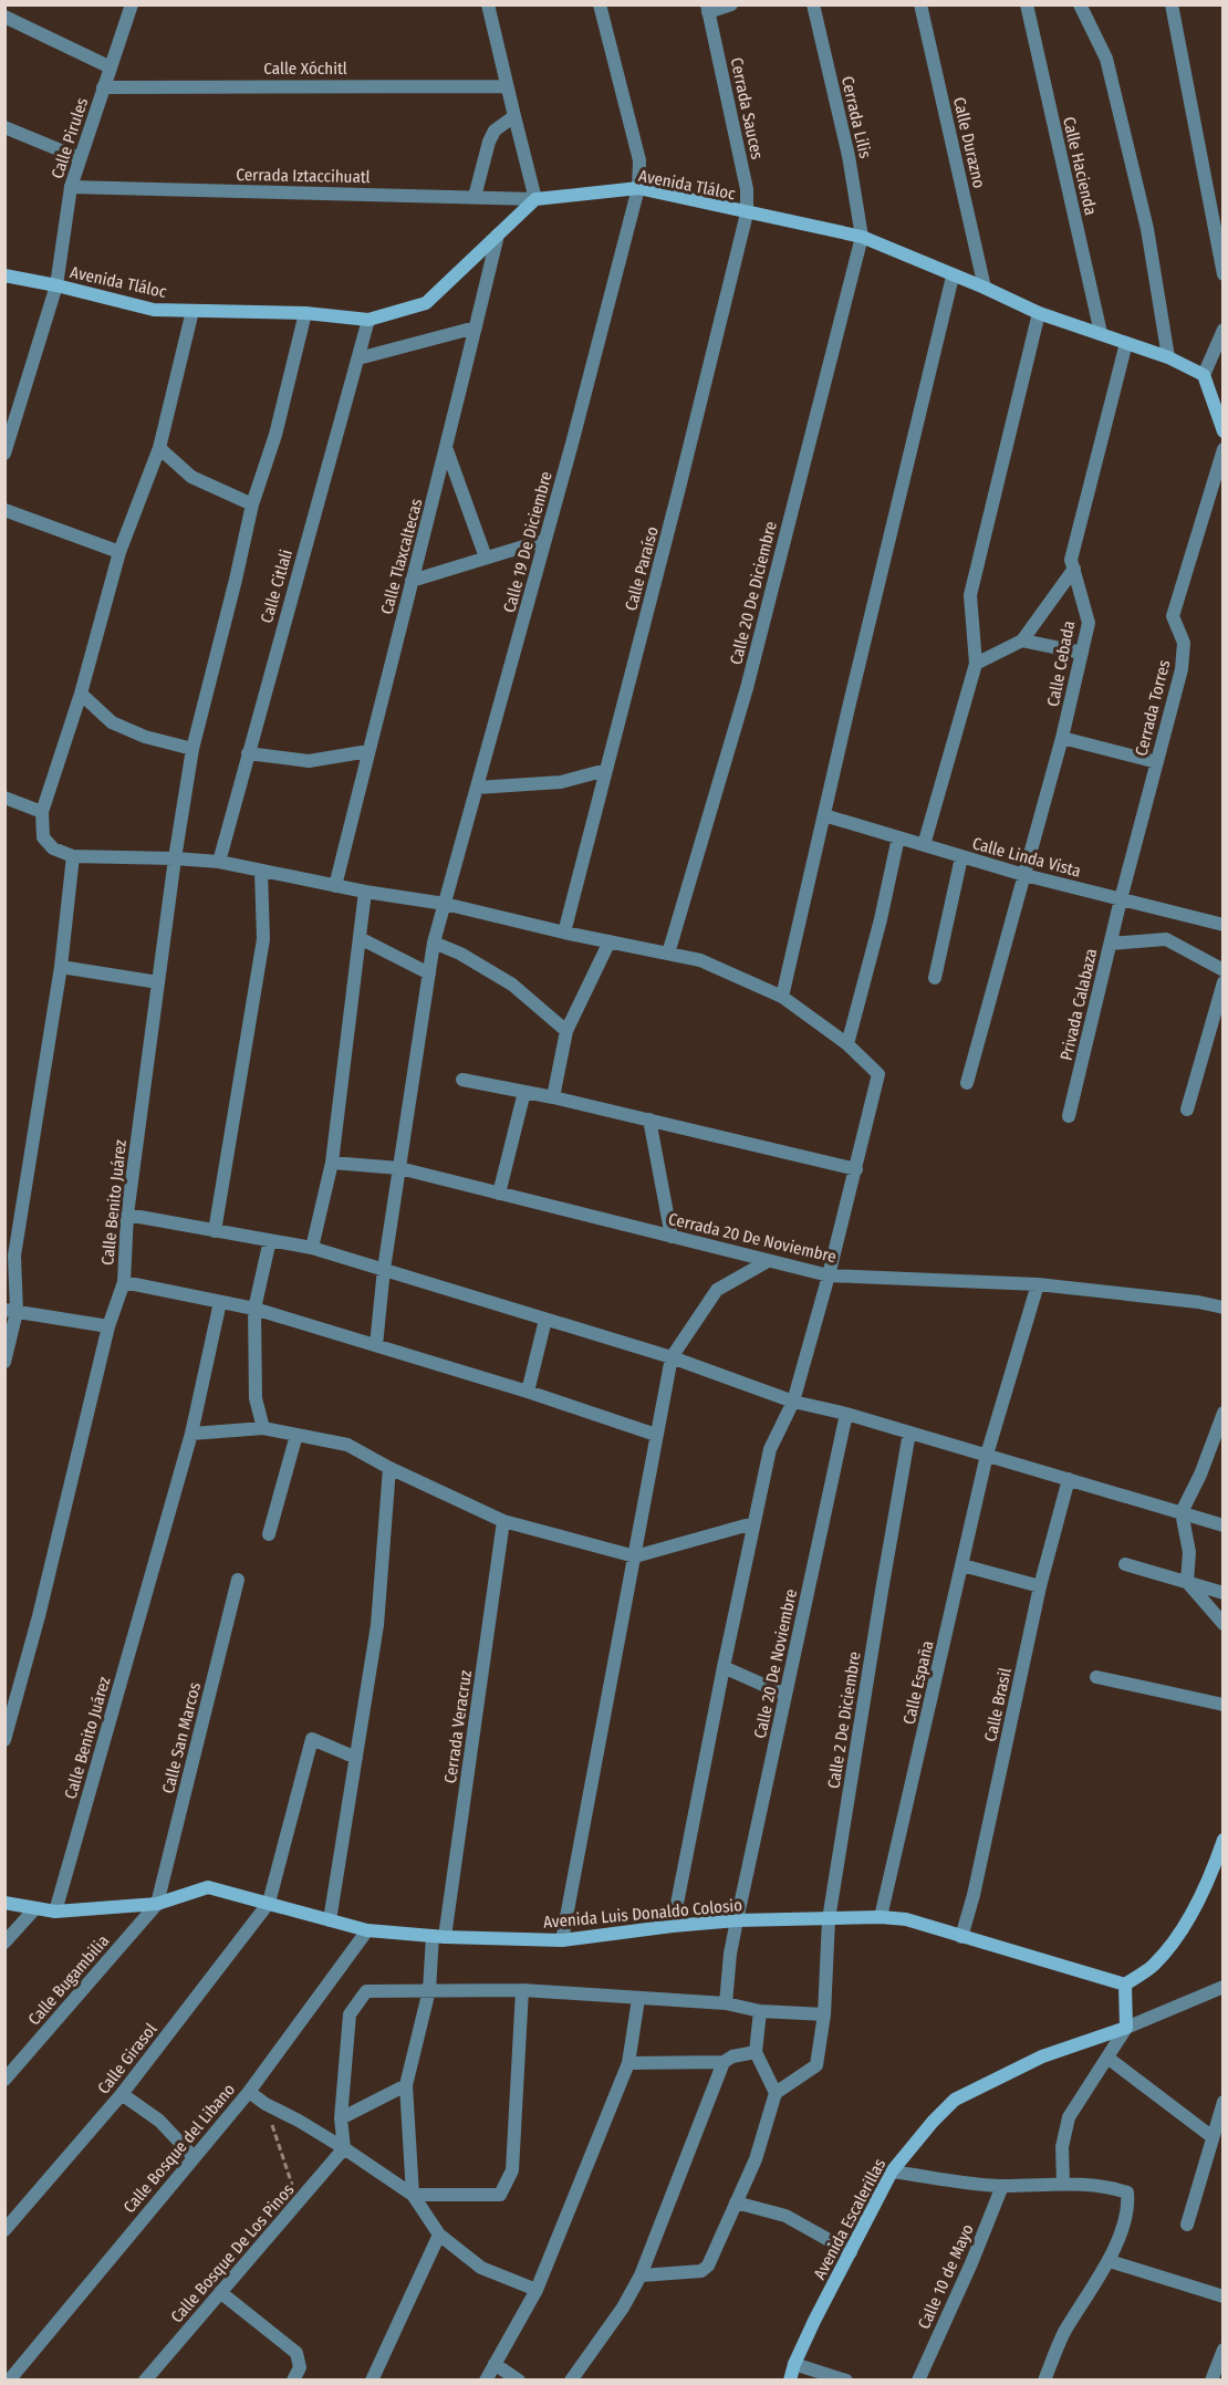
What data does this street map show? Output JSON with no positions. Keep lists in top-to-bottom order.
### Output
{
  "streets": {
    "main road": ["Avenida Tláloc", "Avenida Luis Donaldo Colosio", "Avenida Escalerillas"],
    "street": [
      "Calle Xóchitl",
      "Cerrada Sauces",
      "Cerrada Lilis",
      "Calle Pirules",
      "Calle Durazno",
      "Calle Hacienda",
      "Cerrada Iztaccihuatl",
      "Calle 19 De Diciembre",
      "Calle Tlaxcaltecas",
      "Calle Paraíso",
      "Calle Citlali",
      "Calle 20 De Diciembre",
      "Calle Cebada",
      "Cerrada Torres",
      "Calle Linda Vista",
      "Privada Calabaza",
      "Calle Benito Juárez",
      "Cerrada 20 De Noviembre",
      "Calle 20 De Noviembre",
      "Calle España",
      "Calle Brasil",
      "Calle 2 De Diciembre",
      "Cerrada Veracruz",
      "Calle San Marcos",
      "Calle Bugambilia",
      "Calle Girasol",
      "Calle Bosque del Libano",
      "Calle Bosque De Los Pinos",
      "Calle 10 de Mayo"
    ]
  },
  "crossings": [
    ["Calle Xóchitl", "Calle Pirules"],
    ["Cerrada Sauces", "Avenida Tláloc"],
    ["Cerrada Sauces", "Calle Paraíso"],
    ["Cerrada Lilis", "Avenida Tláloc"],
    ["Cerrada Lilis", "Calle 20 De Diciembre"],
    ["Calle Pirules", "Cerrada Iztaccihuatl"],
    ["Calle Pirules", "Avenida Tláloc"],
    ["Calle Durazno", "Avenida Tláloc"],
    ["Calle Hacienda", "Avenida Tláloc"],
    ["Cerrada Iztaccihuatl", "Avenida Tláloc"],
    ["Avenida Tláloc", "Calle 19 De Diciembre"],
    ["Avenida Tláloc", "Calle Tlaxcaltecas"],
    ["Avenida Tláloc", "Calle Paraíso"],
    ["Avenida Tláloc", "Calle Citlali"],
    ["Avenida Tláloc", "Calle 20 De Diciembre"],
    ["Avenida Tláloc", "Calle Cebada"],
    ["Avenida Tláloc", "Calle Benito Juárez"],
    ["Calle 19 De Diciembre", "Cerrada 20 De Noviembre"],
    ["Calle Cebada", "Calle Linda Vista"],
    ["Cerrada Torres", "Calle Linda Vista"],
    ["Cerrada Torres", "Privada Calabaza"],
    ["Calle Linda Vista", "Privada Calabaza"],
    ["Calle Benito Juárez", "Avenida Luis Donaldo Colosio"],
    ["Cerrada 20 De Noviembre", "Calle España"],
    ["Calle 20 De Noviembre", "Avenida Luis Donaldo Colosio"],
    ["Calle España", "Avenida Luis Donaldo Colosio"],
    ["Calle Brasil", "Avenida Luis Donaldo Colosio"],
    ["Calle 2 De Diciembre", "Avenida Luis Donaldo Colosio"],
    ["Cerrada Veracruz", "Avenida Luis Donaldo Colosio"],
    ["Calle San Marcos", "Avenida Luis Donaldo Colosio"],
    ["Calle San Marcos", "Calle Bugambilia"],
    ["Avenida Luis Donaldo Colosio", "Calle Bugambilia"],
    ["Avenida Luis Donaldo Colosio", "Calle Girasol"],
    ["Avenida Luis Donaldo Colosio", "Calle Bosque del Libano"]
  ]
}
